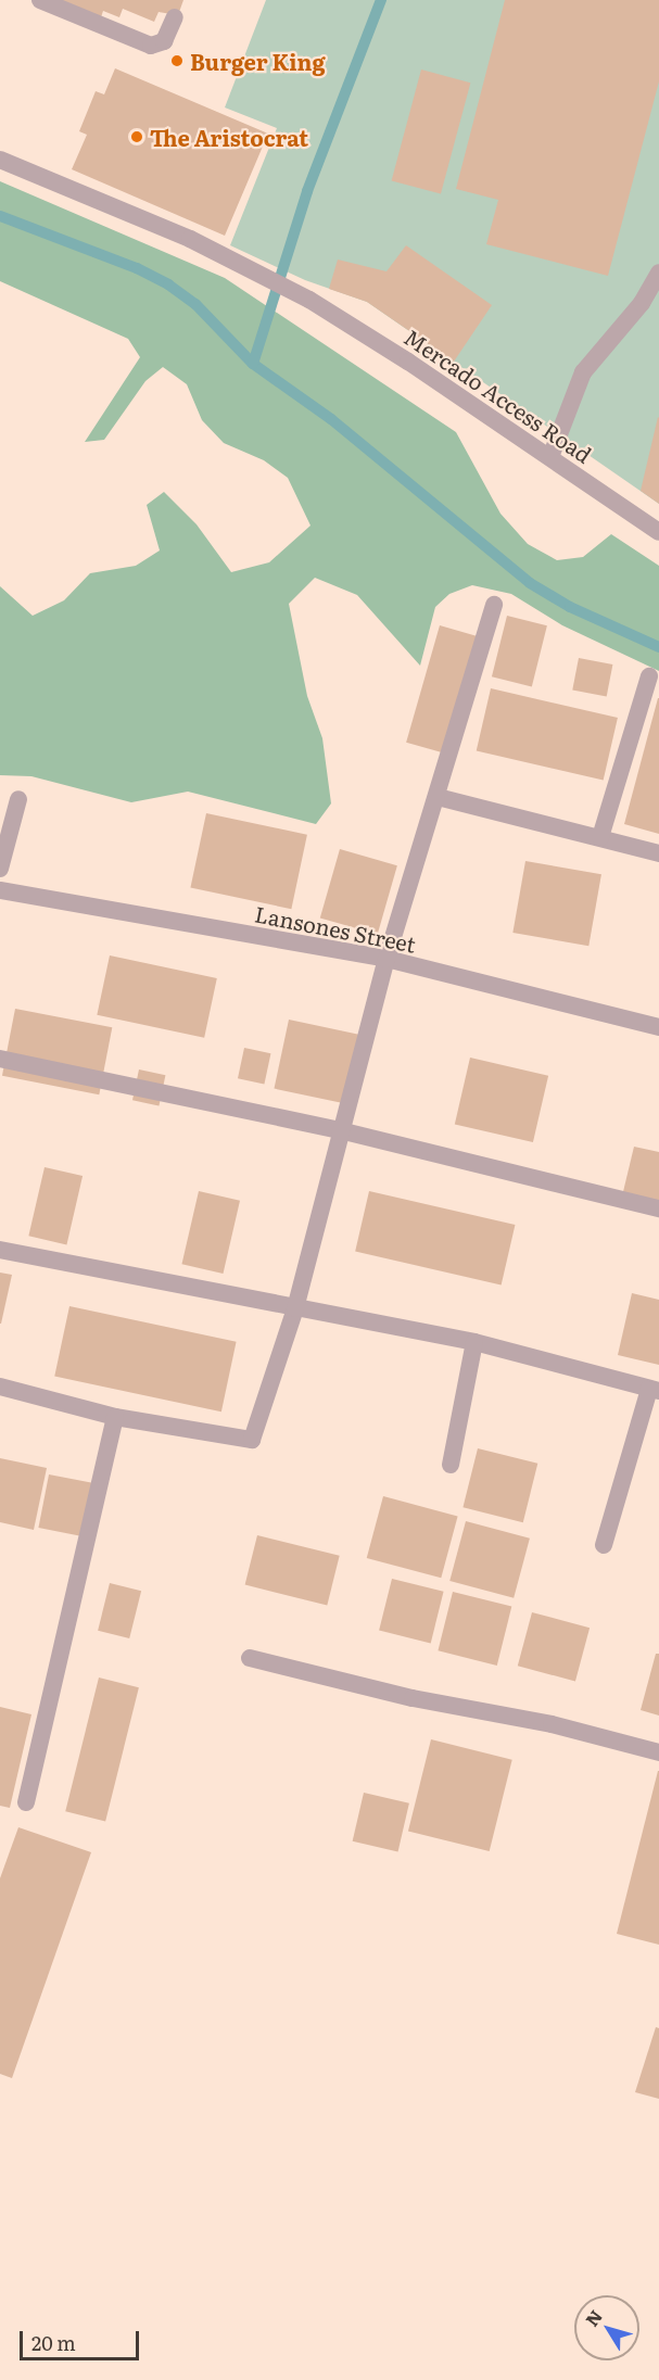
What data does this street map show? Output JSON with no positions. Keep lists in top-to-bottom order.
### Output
{
  "streets": {
    "street": ["Mercado Access Road", "Lansones Street"]
  },
  "places": ["Burger King", "The Aristocrat"],
  "scale_bar": "20 m",
  "north": "top left"
}
